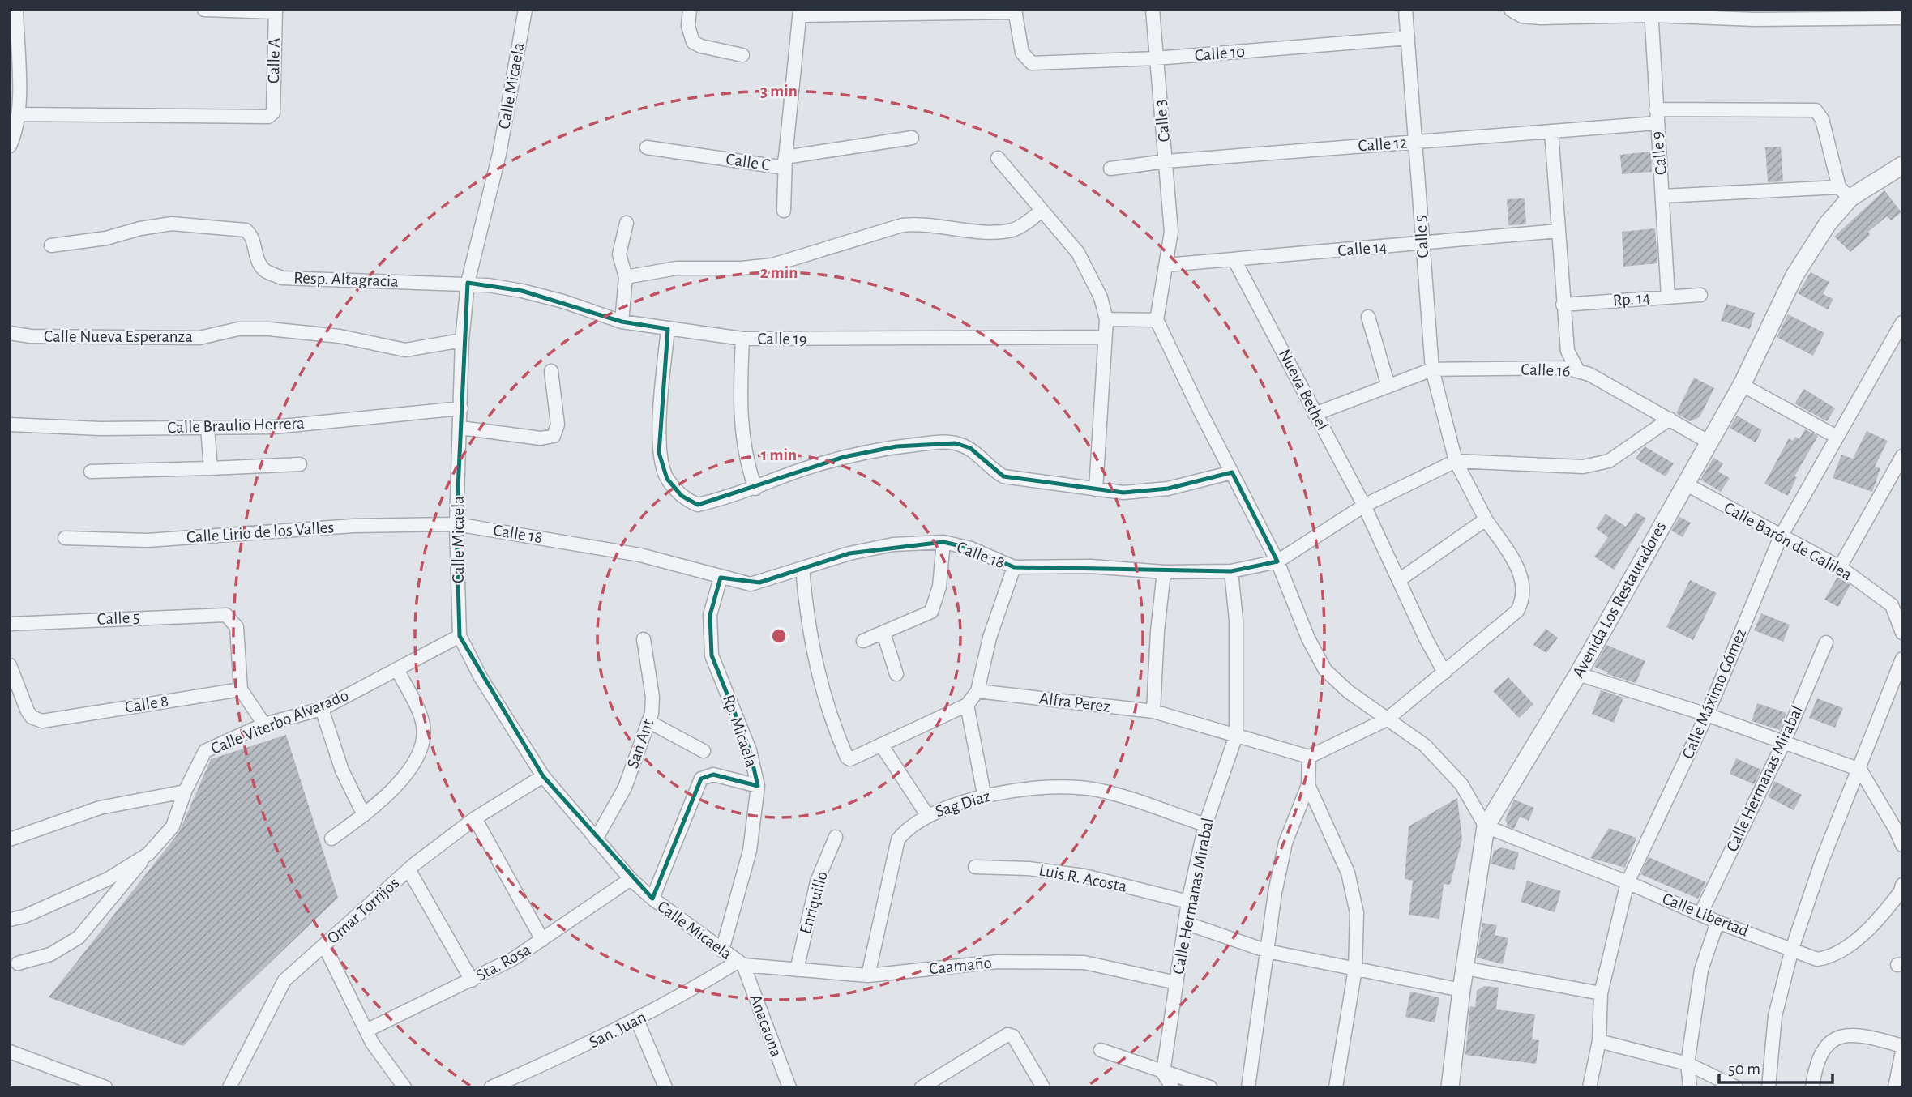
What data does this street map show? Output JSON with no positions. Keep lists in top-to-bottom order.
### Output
{
  "streets": {
    "street": [
      "Calle 10",
      "Calle A",
      "Calle Micaela",
      "Calle 3",
      "Calle 12",
      "Calle 9",
      "Calle C",
      "Calle 5",
      "Calle 14",
      "Resp. Altagracia",
      "Rp. 14",
      "Calle Nueva Esperanza",
      "Calle 19",
      "Calle 16",
      "Nueva Bethel",
      "Calle Braulio Herrera",
      "Calle Lirio de los Valles",
      "Calle 18",
      "Calle Barón de Galilea",
      "Avenida Los Restauradores",
      "Calle Máximo Gómez",
      "Alfra Perez",
      "Calle 8",
      "Calle Viterbo Alvarado",
      "Rp. Micaela",
      "San Ant",
      "Calle Hermanas Mirabal",
      "Sag Diaz",
      "Luis R. Acosta",
      "Enriquillo",
      "Omar Torrijos",
      "Calle Libertad",
      "Sta. Rosa",
      "Caamaño",
      "Anacaona",
      "San. Juan"
    ]
  },
  "crossings": [
    ["Calle 10", "Calle 3"],
    ["Calle 10", "Calle 5"],
    ["Calle Micaela", "Resp. Altagracia"],
    ["Calle Micaela", "Calle Nueva Esperanza"],
    ["Calle Micaela", "Calle 19"],
    ["Calle Micaela", "Calle Braulio Herrera"],
    ["Calle Micaela", "Calle Lirio de los Valles"],
    ["Calle Micaela", "Calle 18"],
    ["Calle Micaela", "Calle Viterbo Alvarado"],
    ["Calle Micaela", "Rp. Micaela"],
    ["Calle Micaela", "San Ant"],
    ["Calle Micaela", "Omar Torrijos"],
    ["Calle Micaela", "Sta. Rosa"],
    ["Calle Micaela", "Caamaño"],
    ["Calle Micaela", "Anacaona"],
    ["Calle Micaela", "San. Juan"],
    ["Calle 3", "Calle 12"],
    ["Calle 3", "Calle 14"],
    ["Calle 12", "Calle 9"],
    ["Calle 12", "Calle 5"],
    ["Calle 9", "Rp. 14"],
    ["Calle 5", "Calle 14"],
    ["Calle 5", "Calle 16"],
    ["Calle 5", "Nueva Bethel"],
    ["Calle 5", "Calle 18"],
    ["Calle 5", "Alfra Perez"],
    ["Calle 5", "Calle 8"],
    ["Calle 14", "Nueva Bethel"],
    ["Resp. Altagracia", "Calle 19"],
    ["Calle 16", "Avenida Los Restauradores"],
    ["Nueva Bethel", "Calle 18"],
    ["Calle Lirio de los Valles", "Calle 18"],
    ["Calle 18", "Rp. Micaela"],
    ["Calle 18", "Calle Hermanas Mirabal"],
    ["Calle Barón de Galilea", "Avenida Los Restauradores"],
    ["Calle Barón de Galilea", "Calle Máximo Gómez"],
    ["Avenida Los Restauradores", "Calle Libertad"],
    ["Calle Máximo Gómez", "Calle Libertad"],
    ["Alfra Perez", "Calle Hermanas Mirabal"],
    ["Calle Hermanas Mirabal", "Sag Diaz"],
    ["Calle Hermanas Mirabal", "Luis R. Acosta"],
    ["Calle Hermanas Mirabal", "Calle Libertad"],
    ["Calle Hermanas Mirabal", "Caamaño"],
    ["Sag Diaz", "Caamaño"],
    ["Enriquillo", "Caamaño"],
    ["Caamaño", "Anacaona"],
    ["Caamaño", "San. Juan"],
    ["Anacaona", "San. Juan"]
  ],
  "scale_bar": "50 m",
  "rings": ["3 min", "2 min", "1 min"]
}
